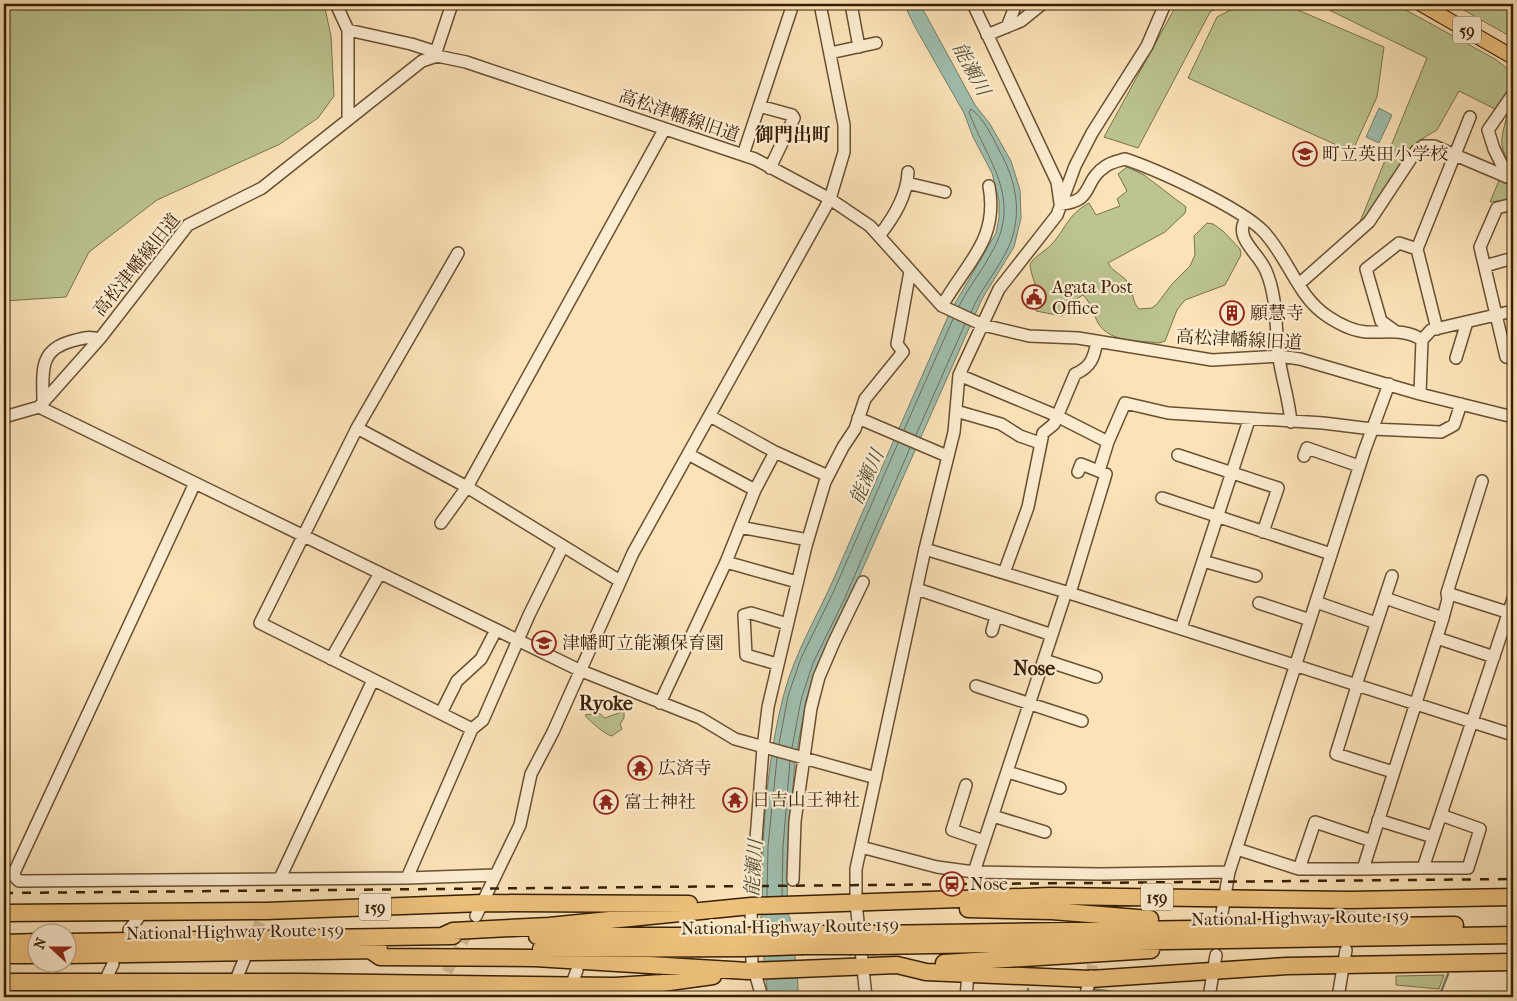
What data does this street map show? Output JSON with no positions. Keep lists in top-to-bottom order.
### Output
{
  "streets": {
    "highway": ["159", "National Highway Route 159"],
    "main road": ["59"],
    "street": ["高松津幡線旧道"]
  },
  "crossings": [
    ["159", "National Highway Route 159"]
  ],
  "districts": ["御門出町", "Nose", "Ryoke"],
  "water": ["能瀬川"],
  "places": {
    "school or university": ["町立英田小学校", "津幡町立能瀬保育園"],
    "public building": ["Agata Post Office"],
    "building": ["願慧寺"],
    "temple": ["広済寺", "日吉山王神社", "富士神社"],
    "station": ["Nose"]
  },
  "north": "left"
}
